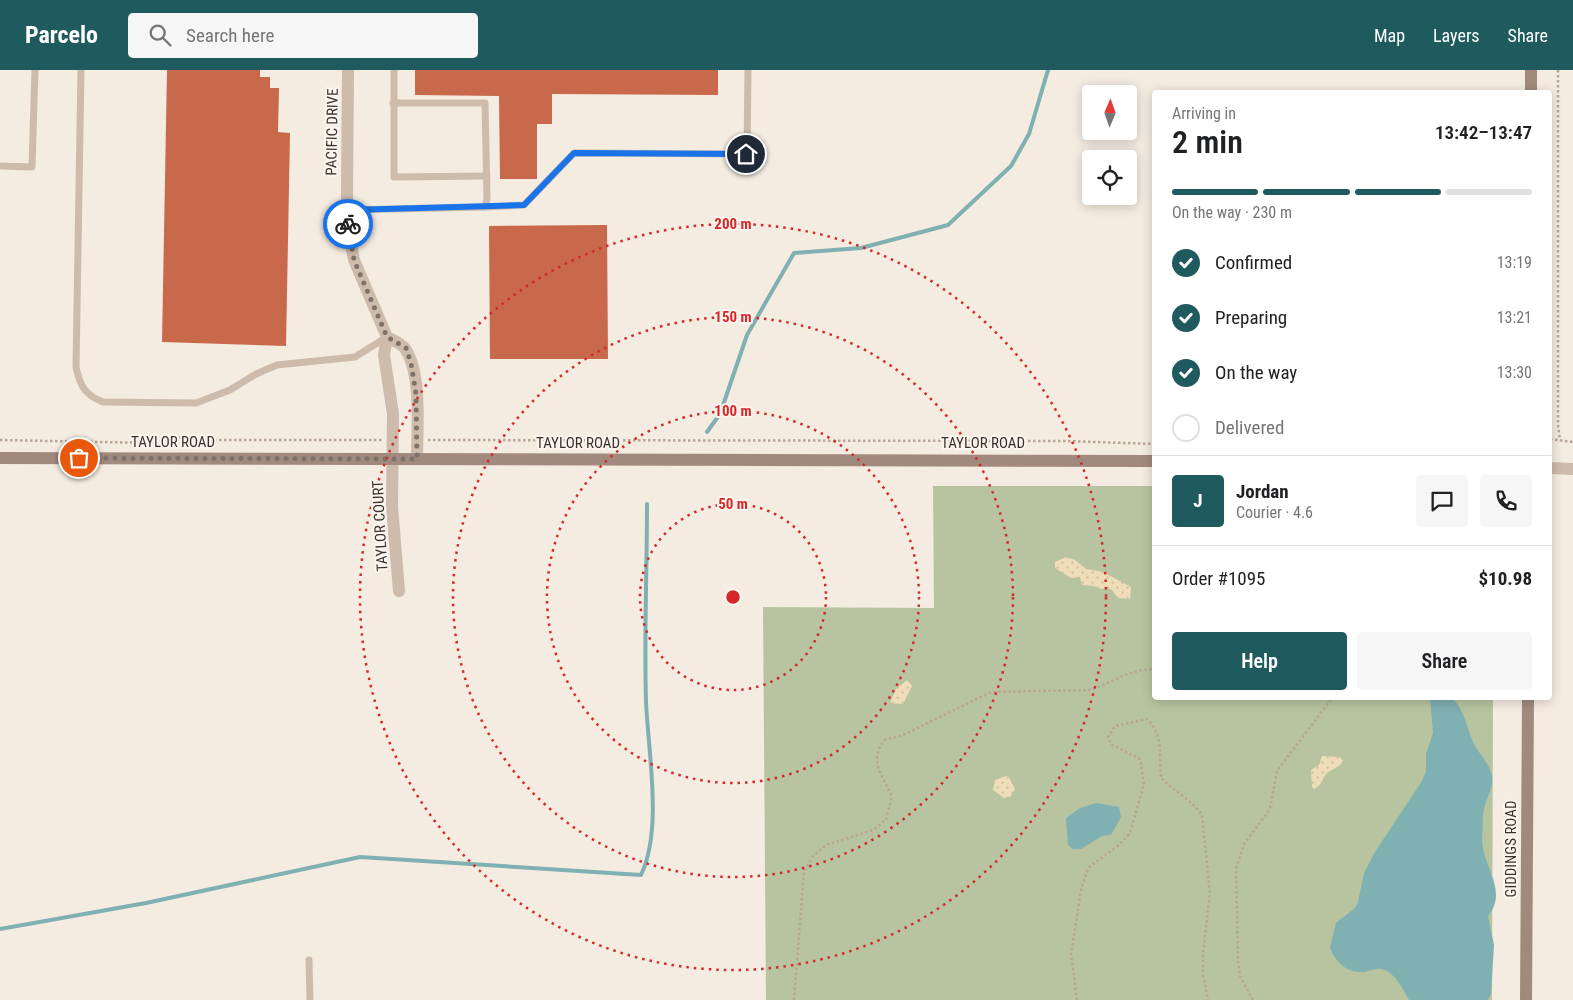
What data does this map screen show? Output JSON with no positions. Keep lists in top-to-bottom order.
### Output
{
  "streets": {
    "street": [
      "PACIFIC DRIVE",
      "TAYLOR ROAD",
      "TAYLOR COURT",
      "GIDDINGS ROAD"
    ]
  },
  "crossings": [
    ["PACIFIC DRIVE", "TAYLOR ROAD"],
    ["PACIFIC DRIVE", "TAYLOR COURT"],
    ["TAYLOR ROAD", "TAYLOR COURT"]
  ],
  "north": "top",
  "page": {
    "header": "Parcelo",
    "search": "Search here",
    "nav": ["Map", "Layers", "Share"],
    "heading": ["2 min", "Arriving in", "13:42–13:47"],
    "panel": [
      "Jordan",
      "Courier · 4.6",
      "Order #1095",
      "$10.98"
    ],
    "bar": "On the way · 230 m",
    "list": [
      ["Confirmed", "13:19"],
      ["Preparing", "13:21"],
      ["On the way", "13:30"],
      "Delivered"
    ],
    "round": "J",
    "buttons": ["Help", "Share"]
  },
  "rings": [
    "200 m",
    "150 m",
    "100 m",
    "50 m"
  ]
}
